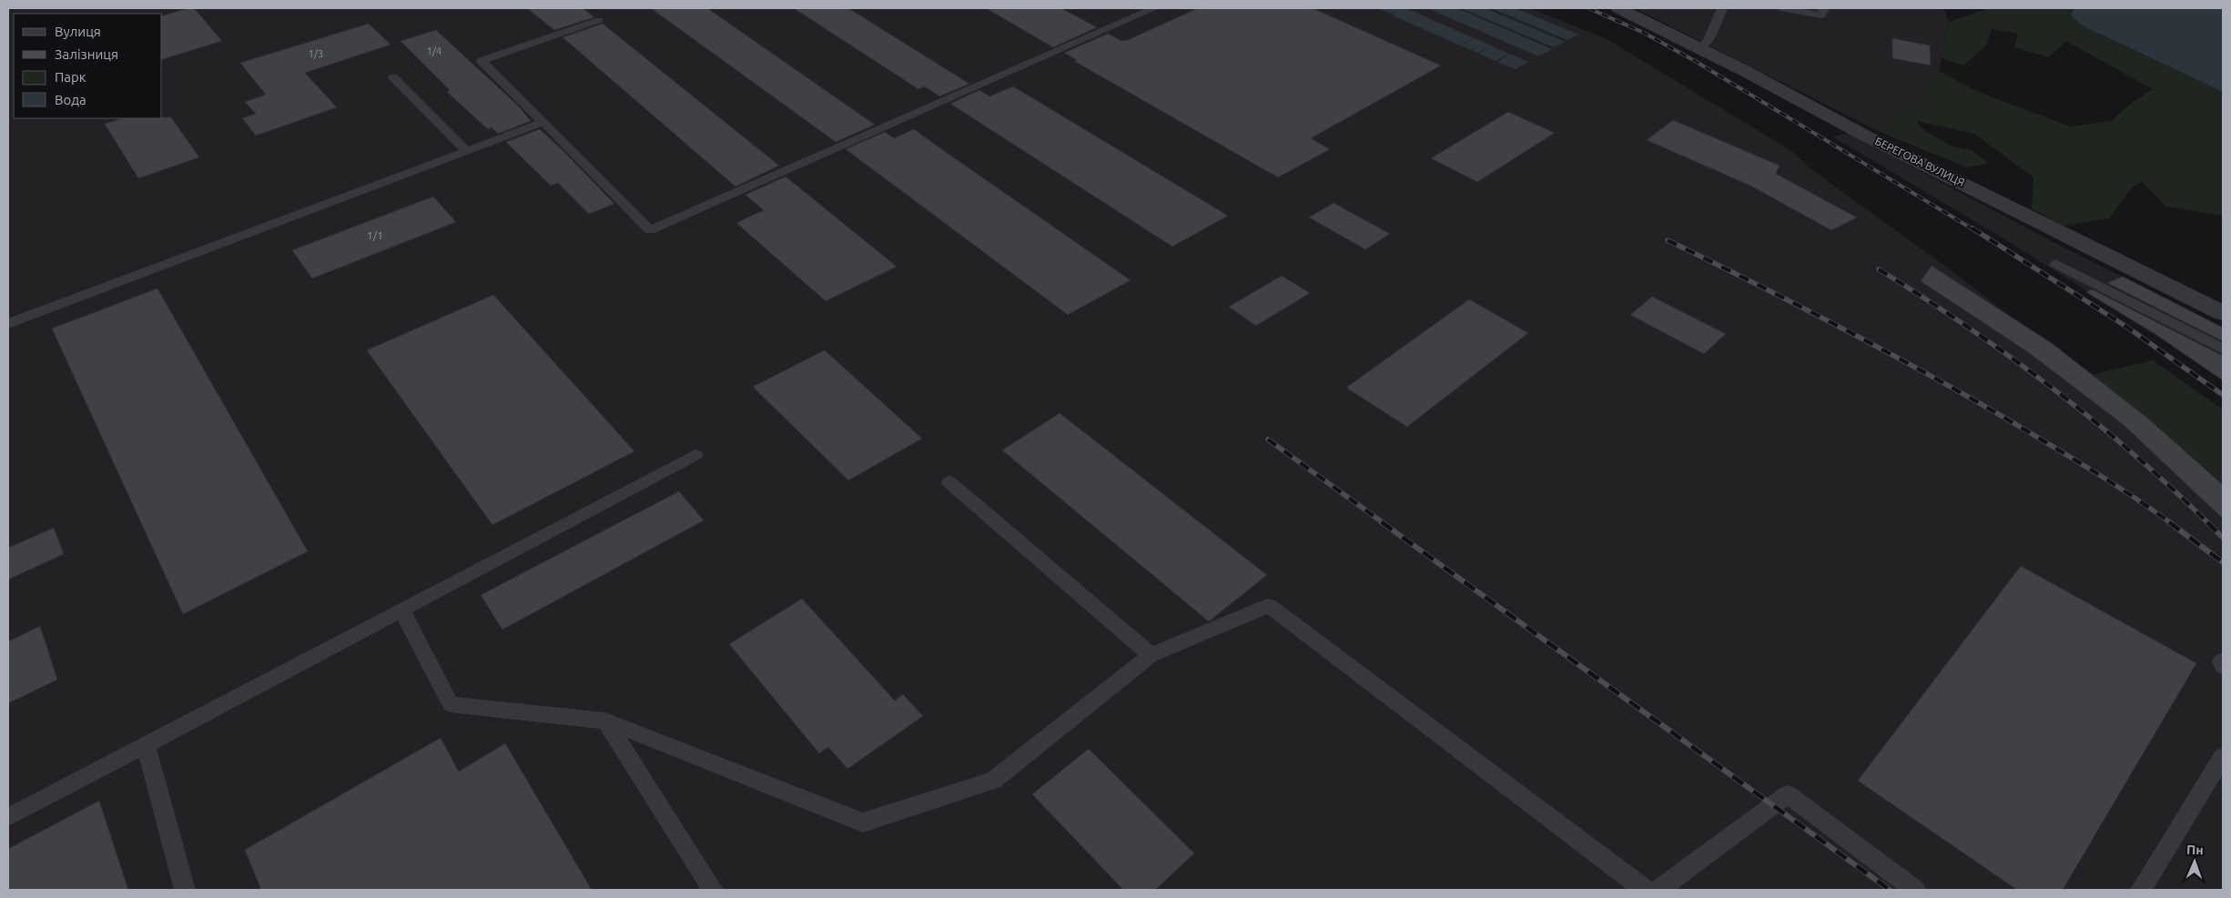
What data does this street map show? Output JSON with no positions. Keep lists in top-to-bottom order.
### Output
{
  "streets": {
    "street": ["БЕРЕГОВА ВУЛИЦЯ"]
  },
  "house_numbers": ["1/4", "1/3", "1/1"],
  "legend": [
    "Вулиця",
    "Залізниця",
    "Парк",
    "Вода"
  ],
  "north": "top"
}
